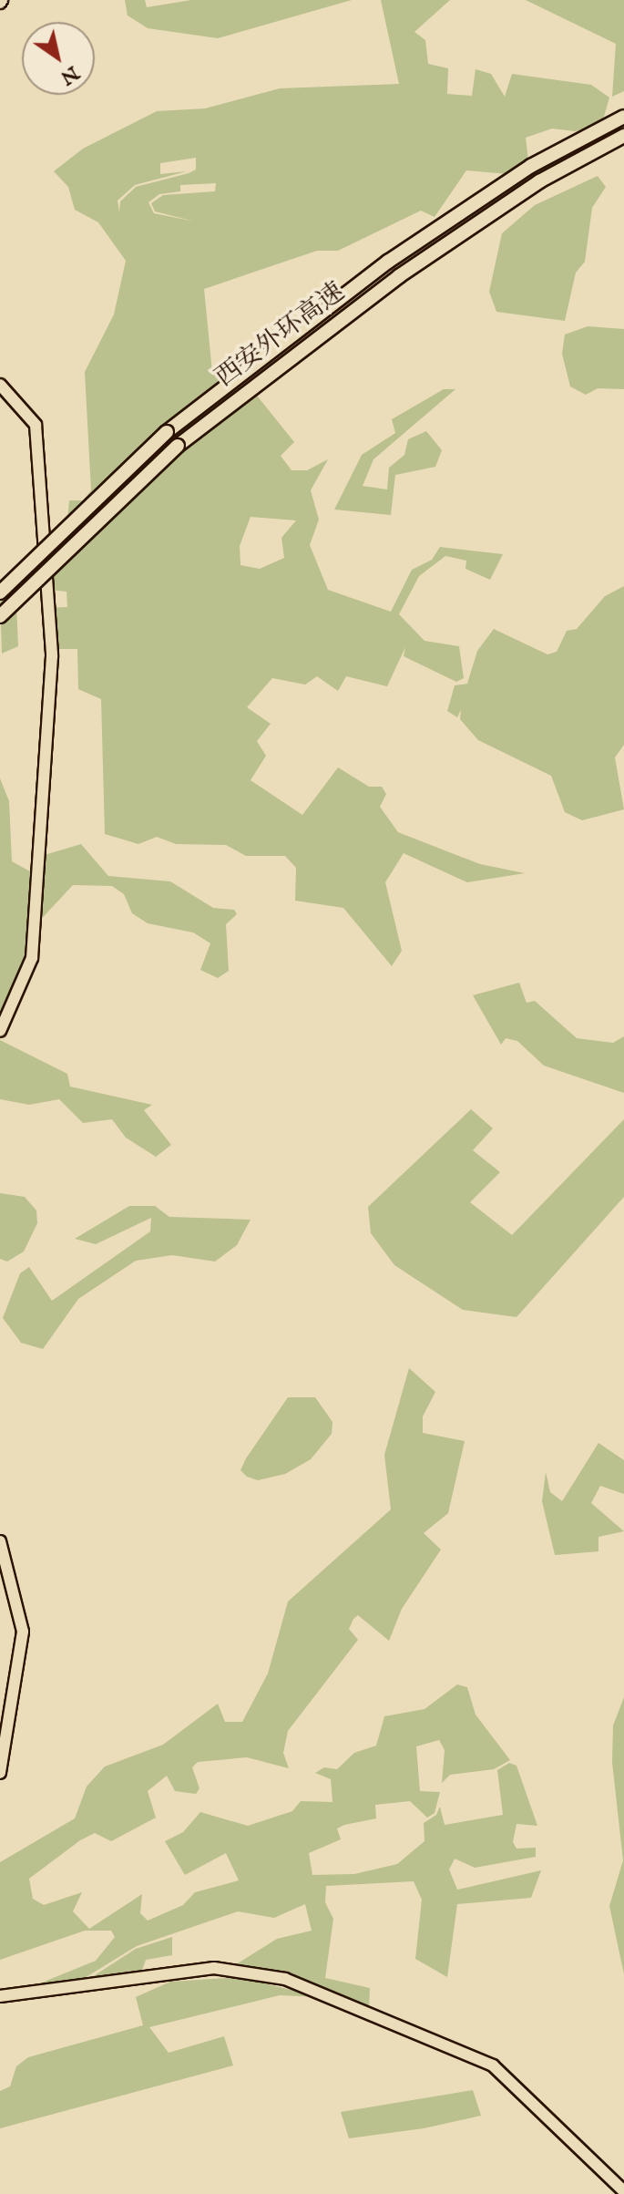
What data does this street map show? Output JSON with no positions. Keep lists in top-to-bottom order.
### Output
{
  "streets": {
    "highway": ["西安外环高速"]
  },
  "north": "bottom right"
}
